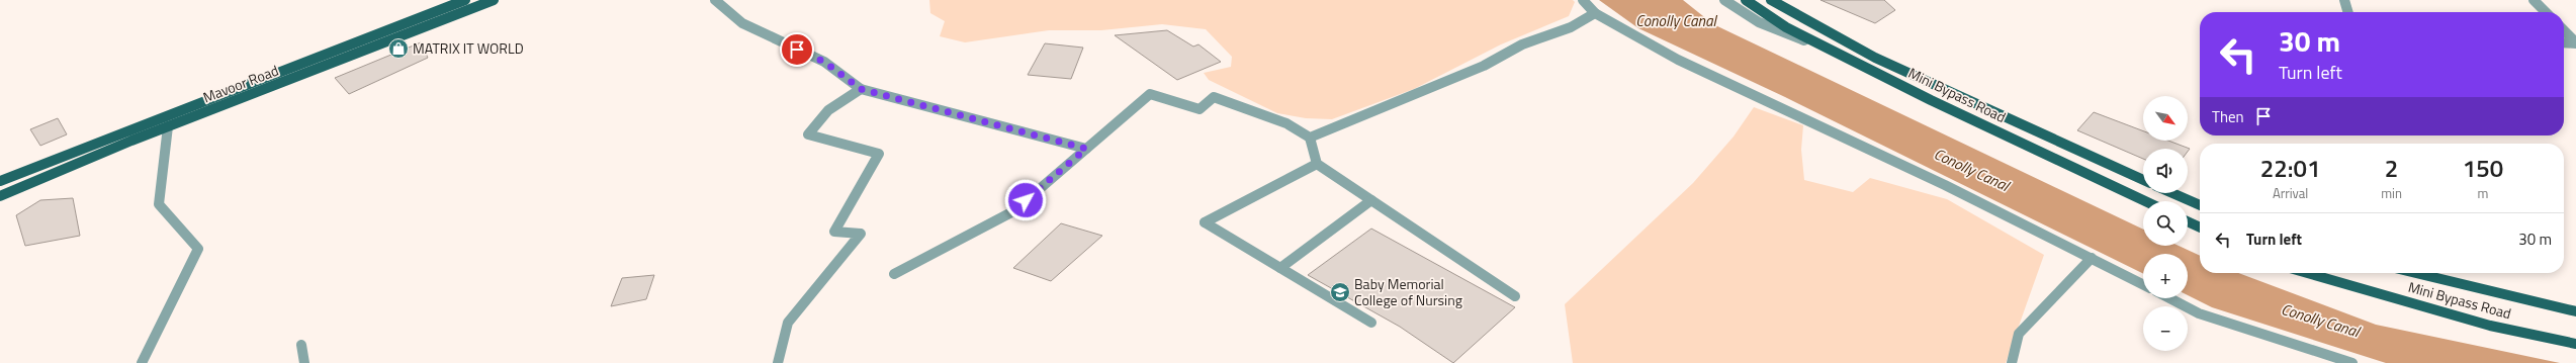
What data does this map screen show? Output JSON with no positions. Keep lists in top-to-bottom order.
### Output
{
  "streets": {
    "main road": ["Mavoor Road", "Mini Bypass Road"]
  },
  "water": ["Conolly Canal"],
  "places": {
    "shop": ["MATRIX IT WORLD"],
    "school or university": ["Baby Memorial College of Nursing"]
  },
  "north": "bottom right",
  "page": {
    "turn": ["30 m", "Turn left"],
    "map_buttons": ["+", "−"],
    "then": "Then",
    "eta": [
      "22:01",
      "Arrival",
      "2",
      "min",
      "150",
      "m"
    ],
    "list": [
      {
        "name": "Turn left",
        "value": "30 m"
      }
    ]
  }
}
